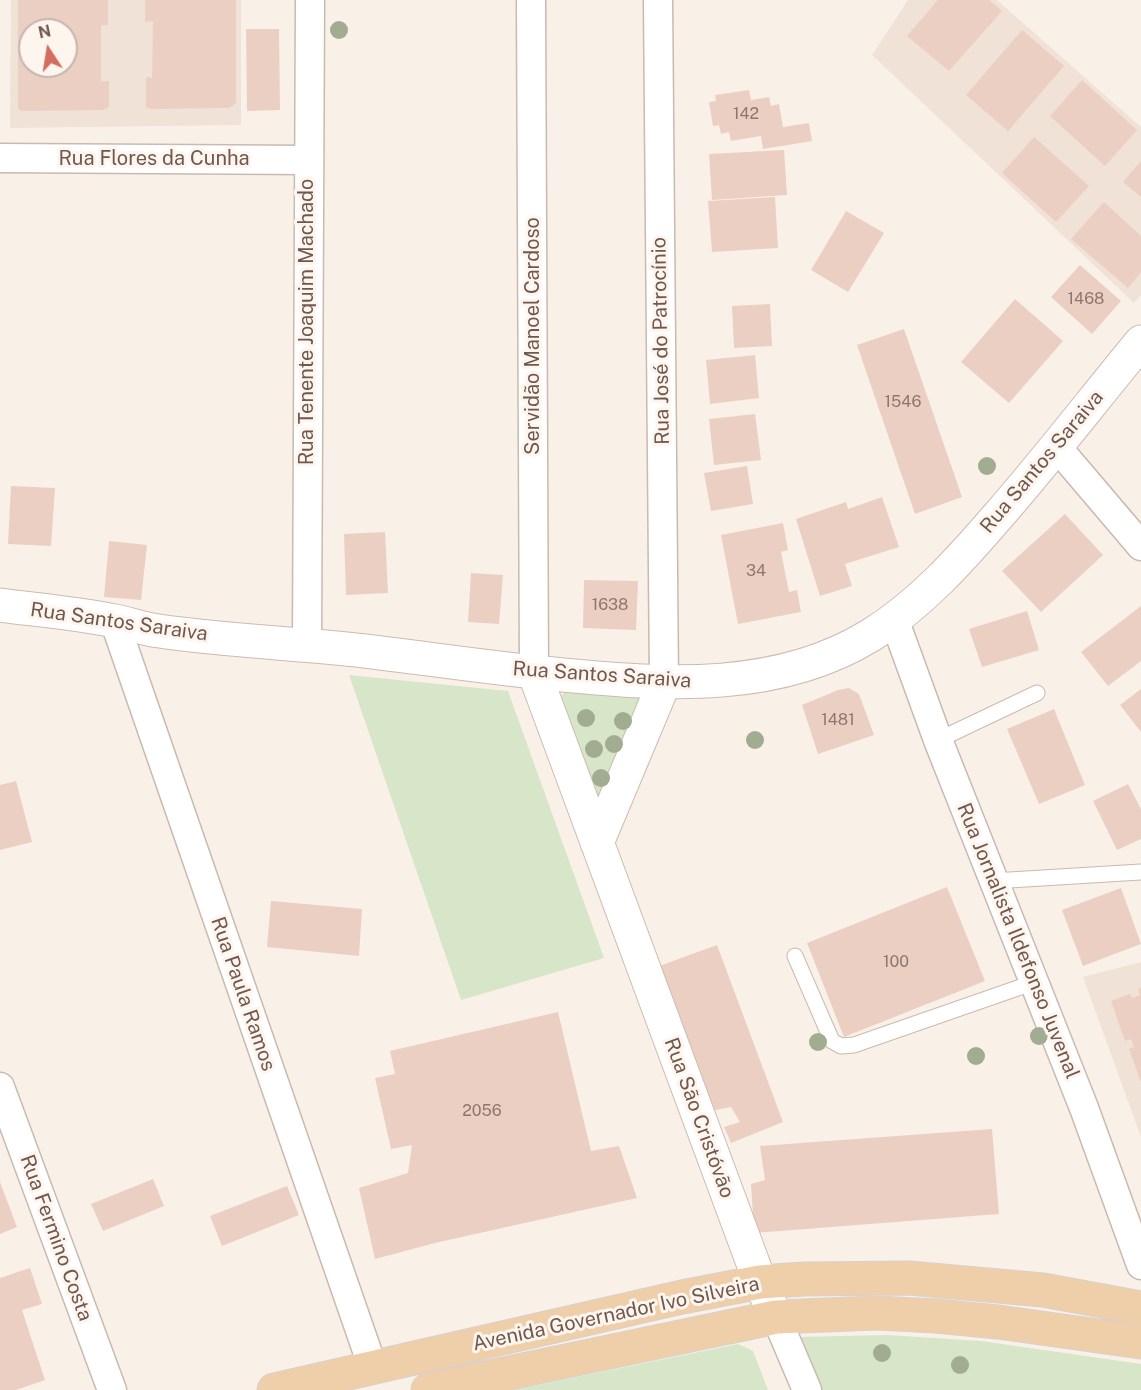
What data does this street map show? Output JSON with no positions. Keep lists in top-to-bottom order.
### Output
{
  "streets": {
    "main road": ["Rua Santos Saraiva", "Rua São Cristóvão", "Avenida Governador Ivo Silveira"],
    "street": [
      "Rua Flores da Cunha",
      "Rua Tenente Joaquim Machado",
      "Servidão Manoel Cardoso",
      "Rua José do Patrocínio",
      "Rua Jornalista Ildefonso Juvenal",
      "Rua Paula Ramos",
      "Rua Fermino Costa"
    ]
  },
  "crossings": [
    ["Rua Flores da Cunha", "Rua Tenente Joaquim Machado"],
    ["Rua Tenente Joaquim Machado", "Rua Santos Saraiva"],
    ["Servidão Manoel Cardoso", "Rua Santos Saraiva"],
    ["Servidão Manoel Cardoso", "Rua São Cristóvão"],
    ["Rua José do Patrocínio", "Rua Santos Saraiva"],
    ["Rua Santos Saraiva", "Rua Jornalista Ildefonso Juvenal"],
    ["Rua Santos Saraiva", "Rua Paula Ramos"],
    ["Rua Santos Saraiva", "Rua São Cristóvão"],
    ["Rua Paula Ramos", "Avenida Governador Ivo Silveira"],
    ["Rua São Cristóvão", "Avenida Governador Ivo Silveira"]
  ],
  "house_numbers": [
    "142",
    "1468",
    "1546",
    "34",
    "1638",
    "1481",
    "100",
    "2056"
  ],
  "north": "top"
}
